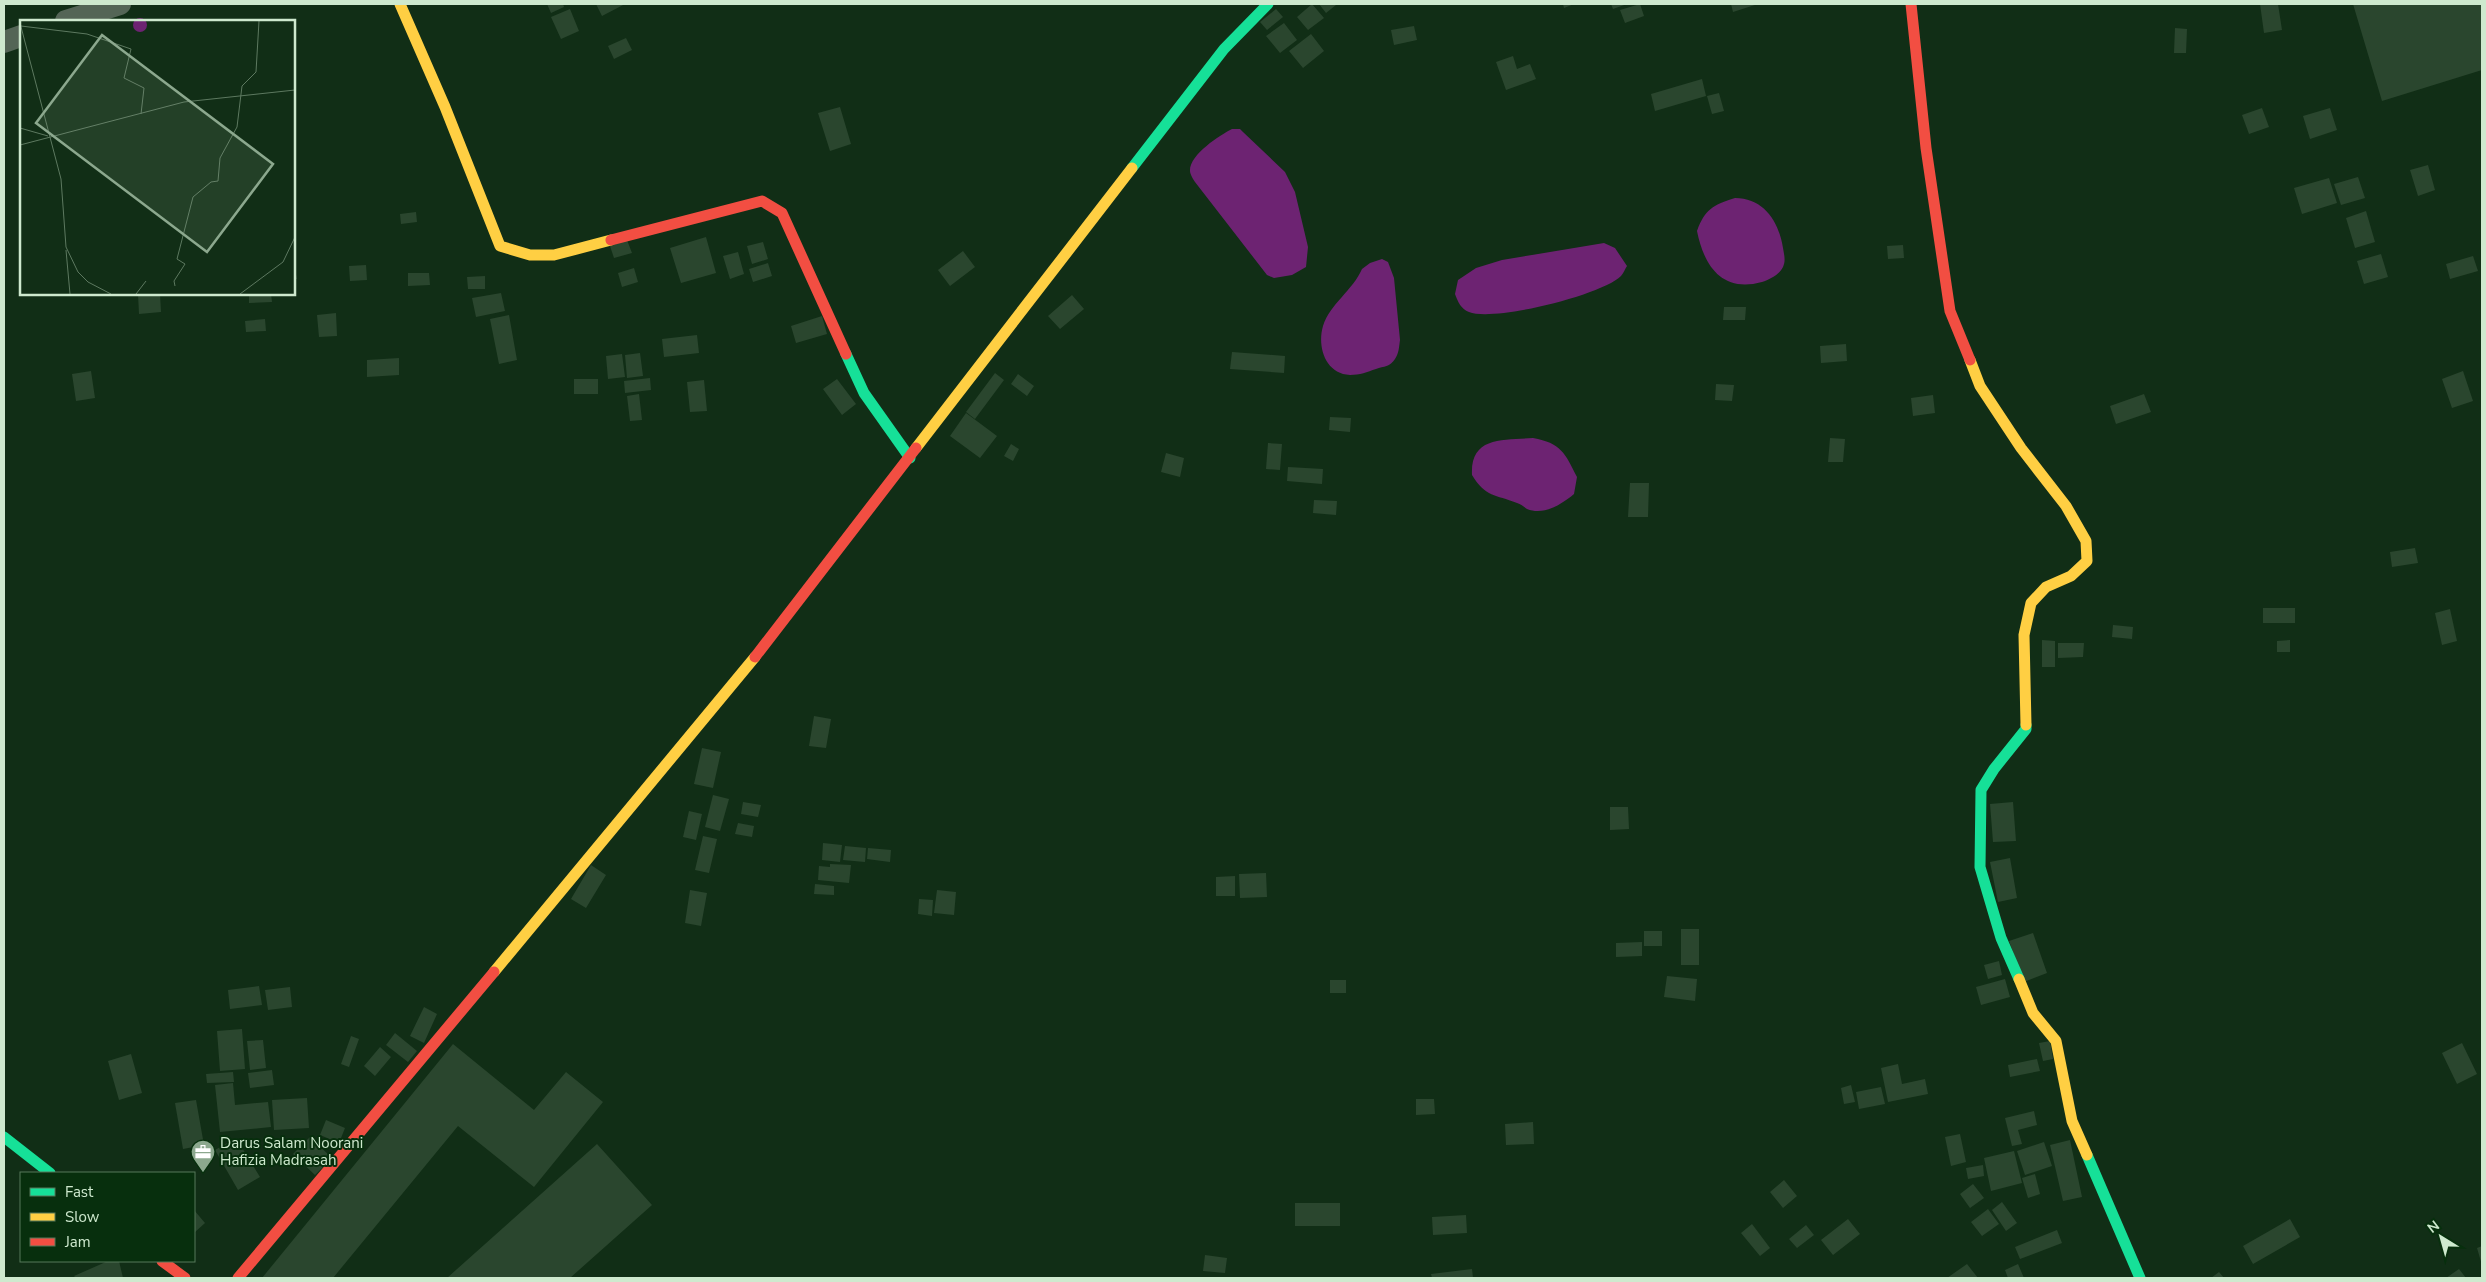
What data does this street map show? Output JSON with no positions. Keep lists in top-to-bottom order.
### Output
{
  "places": {
    "office": ["Darus Salam Noorani Hafizia Madrasah"]
  },
  "legend": ["Fast", "Slow", "Jam"],
  "north": "top left"
}
